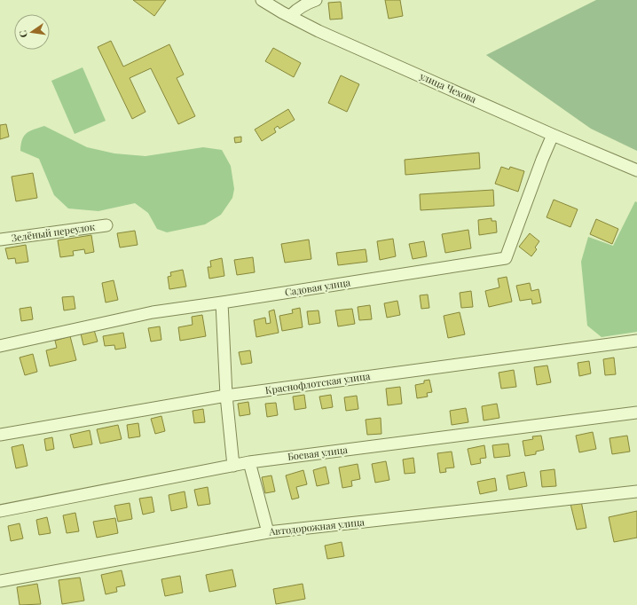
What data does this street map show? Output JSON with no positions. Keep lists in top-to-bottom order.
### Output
{
  "streets": {
    "street": [
      "улица Чехова",
      "Зелёный переулок",
      "Садовая улица",
      "Краснофлотская улица",
      "Боевая улица",
      "Автодорожная улица"
    ]
  },
  "crossings": [
    ["улица Чехова", "Садовая улица"]
  ],
  "north": "left"
}
